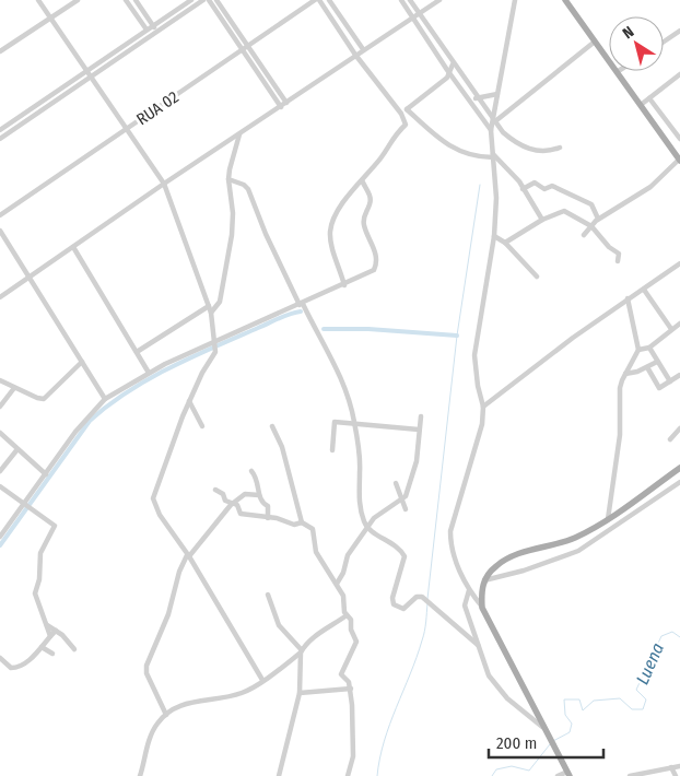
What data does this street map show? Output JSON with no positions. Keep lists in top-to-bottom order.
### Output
{
  "streets": {
    "street": ["RUA 02"]
  },
  "water": ["Luena"],
  "scale_bar": "200 m",
  "north": "top left"
}
